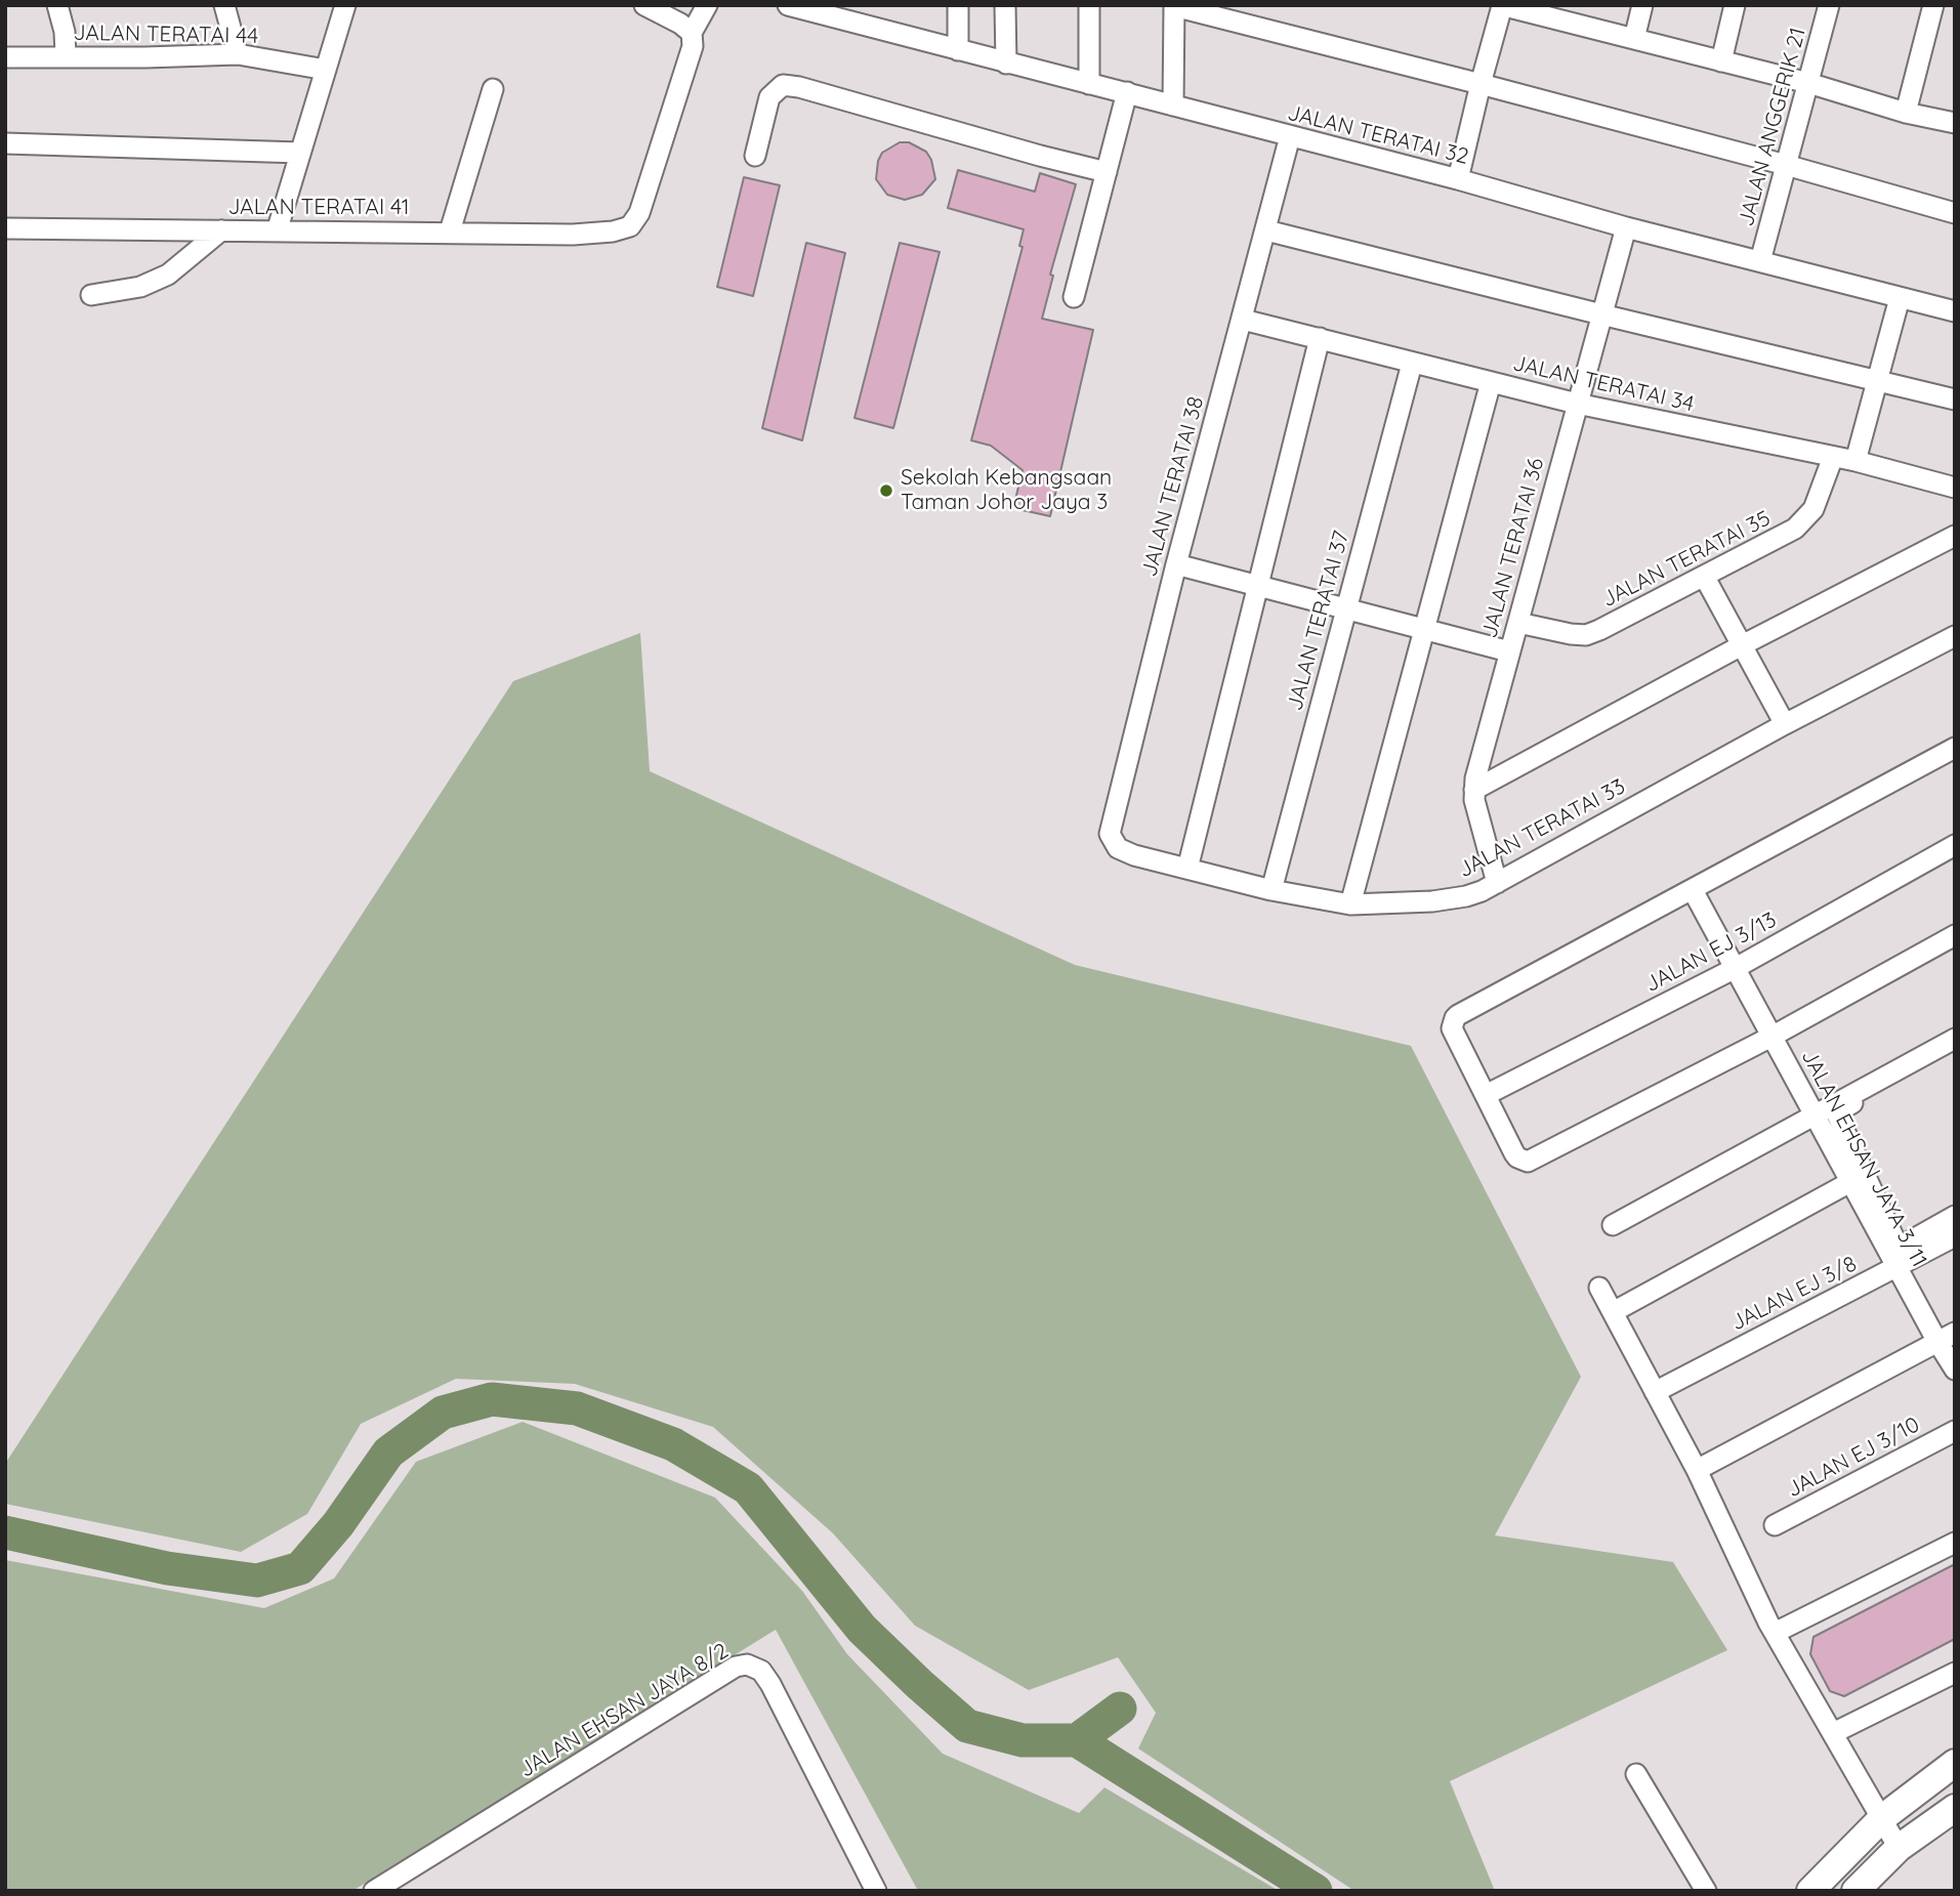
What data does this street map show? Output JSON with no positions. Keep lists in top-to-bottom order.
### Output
{
  "streets": {
    "street": [
      "JALAN TERATAI 44",
      "JALAN ANGGERIK 21",
      "JALAN TERATAI 32",
      "JALAN TERATAI 41",
      "JALAN TERATAI 34",
      "JALAN TERATAI 38",
      "JALAN TERATAI 36",
      "JALAN TERATAI 35",
      "JALAN TERATAI 37",
      "JALAN TERATAI 33",
      "JALAN EJ 3/13",
      "JALAN EHSAN JAYA 3/11",
      "JALAN EJ 3/8",
      "JALAN EJ 3/10",
      "JALAN EHSAN JAYA 8/2"
    ]
  },
  "crossings": [
    ["JALAN ANGGERIK 21", "JALAN TERATAI 32"],
    ["JALAN TERATAI 32", "JALAN TERATAI 38"],
    ["JALAN TERATAI 32", "JALAN TERATAI 36"],
    ["JALAN TERATAI 34", "JALAN TERATAI 38"],
    ["JALAN TERATAI 34", "JALAN TERATAI 36"],
    ["JALAN TERATAI 34", "JALAN TERATAI 35"],
    ["JALAN TERATAI 34", "JALAN TERATAI 37"],
    ["JALAN TERATAI 38", "JALAN TERATAI 33"],
    ["JALAN TERATAI 36", "JALAN TERATAI 35"],
    ["JALAN TERATAI 36", "JALAN TERATAI 33"],
    ["JALAN TERATAI 37", "JALAN TERATAI 33"],
    ["JALAN EJ 3/13", "JALAN EHSAN JAYA 3/11"],
    ["JALAN EHSAN JAYA 3/11", "JALAN EJ 3/8"]
  ],
  "places": ["Sekolah Kebangsaan Taman Johor Jaya 3"]
}
